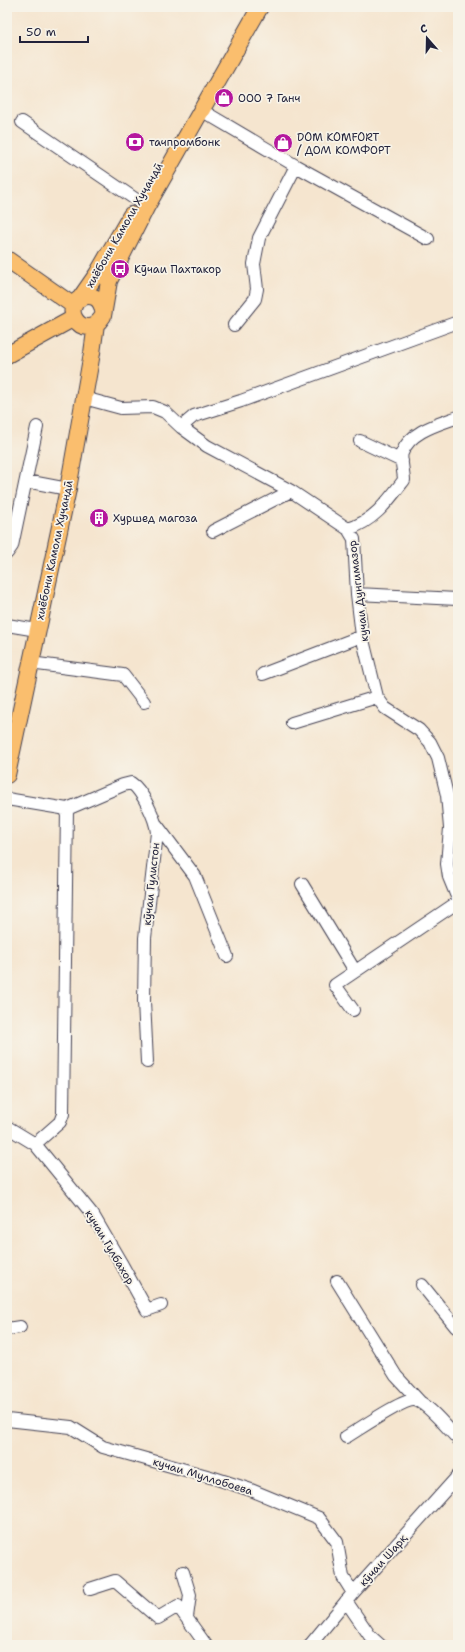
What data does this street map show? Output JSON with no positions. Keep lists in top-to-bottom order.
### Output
{
  "streets": {
    "main road": ["хиёбони Камоли Хуҷандӣ"],
    "street": [
      "кучаи Дунгимазор",
      "кӯчаи Гулистон",
      "кучаи Гулбахор",
      "кучаи Муллобоева",
      "кӯчаи Шарқ"
    ]
  },
  "crossings": [
    ["хиёбони Камоли Хуҷандӣ", "кучаи Дунгимазор"],
    ["кучаи Муллобоева", "кӯчаи Шарқ"]
  ],
  "places": {
    "shop": ["ООО 7 Ганч", "DOM KOMFORT / ДОМ КОМФОРТ"],
    "bank": ["тачпромбонк"],
    "bus stop": ["Кӯчаи Пахтакор"],
    "building": ["Хуршед магоза"]
  },
  "scale_bar": "50 m",
  "north": "top"
}
